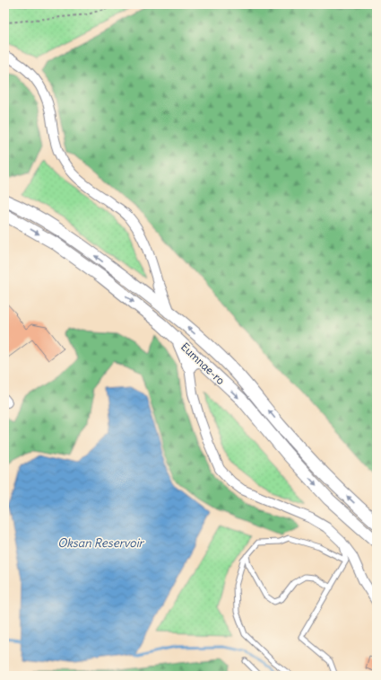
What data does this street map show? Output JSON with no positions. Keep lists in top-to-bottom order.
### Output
{
  "streets": {
    "street": ["Eumnae-ro"]
  },
  "water": ["Oksan Reservoir"]
}
